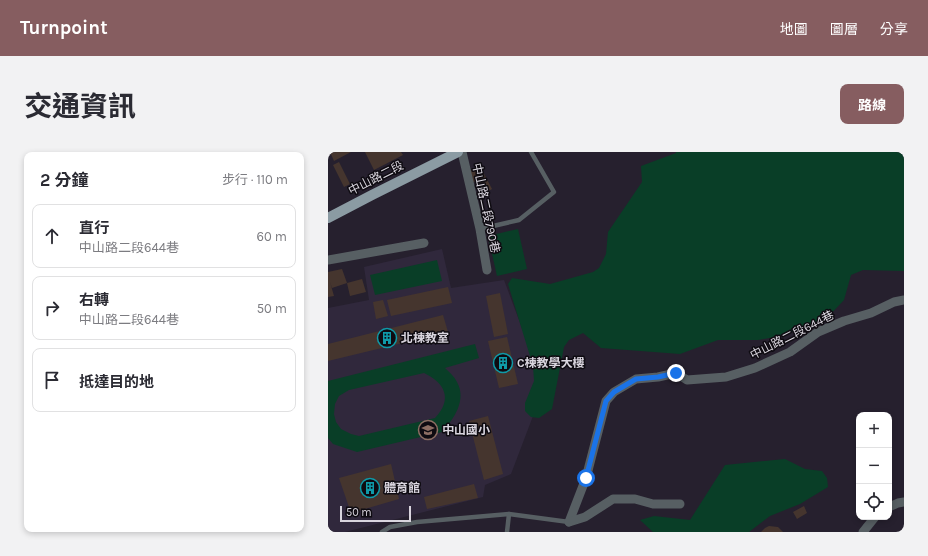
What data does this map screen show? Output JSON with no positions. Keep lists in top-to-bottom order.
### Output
{
  "streets": {
    "main road": ["中山路二段"],
    "street": ["中山路二段790巷", "中山路二段644巷"]
  },
  "places": {
    "building": ["北棟教室", "C棟教學大樓", "體育館"],
    "school or university": ["中山國小"]
  },
  "scale_bar": "50 m",
  "page": {
    "header": "Turnpoint",
    "nav": ["地圖", "圖層", "分享"],
    "title": "交通資訊",
    "buttons": "路線",
    "heading": ["2 分鐘", "步行 · 110 m"],
    "list": [
      ["直行", "中山路二段644巷", "60 m"],
      ["右轉", "中山路二段644巷", "50 m"],
      "抵達目的地"
    ],
    "map_buttons": ["+", "−"],
    "scale": "50 m"
  }
}
